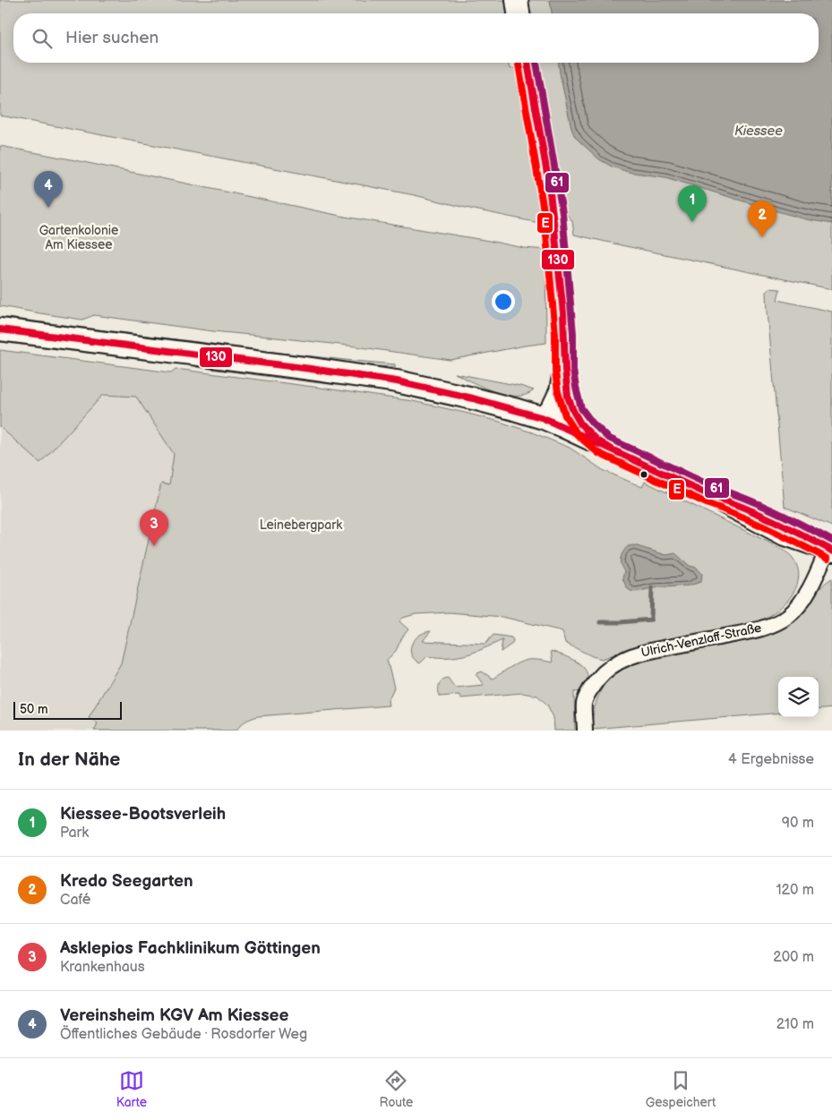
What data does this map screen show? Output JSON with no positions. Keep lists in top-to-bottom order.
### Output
{
  "streets": {
    "street": ["Ulrich-Venzlaff-Straße"]
  },
  "water": ["Kiessee"],
  "parks": ["Gartenkolonie Am Kiessee", "Leinebergpark"],
  "lines": ["transit line 130", "transit line E", "transit line 61"],
  "scale_bar": "50 m",
  "page": {
    "search": "Hier suchen",
    "pins": [
      "4",
      "1",
      "2",
      "3"
    ],
    "scale": "50 m",
    "heading": ["In der Nähe", "4 Ergebnisse"],
    "list": [
      {
        "mark": "1",
        "name": "Kiessee-Bootsverleih",
        "note": "Park",
        "value": "90 m"
      },
      {
        "mark": "2",
        "name": "Kredo Seegarten",
        "note": "Café",
        "value": "120 m"
      },
      {
        "mark": "3",
        "name": "Asklepios Fachklinikum Göttingen",
        "note": "Krankenhaus",
        "value": "200 m"
      },
      {
        "mark": "4",
        "name": "Vereinsheim KGV Am Kiessee",
        "note": "Öffentliches Gebäude · Rosdorfer Weg",
        "value": "210 m"
      }
    ],
    "nav": ["Karte", "Route", "Gespeichert"]
  }
}
